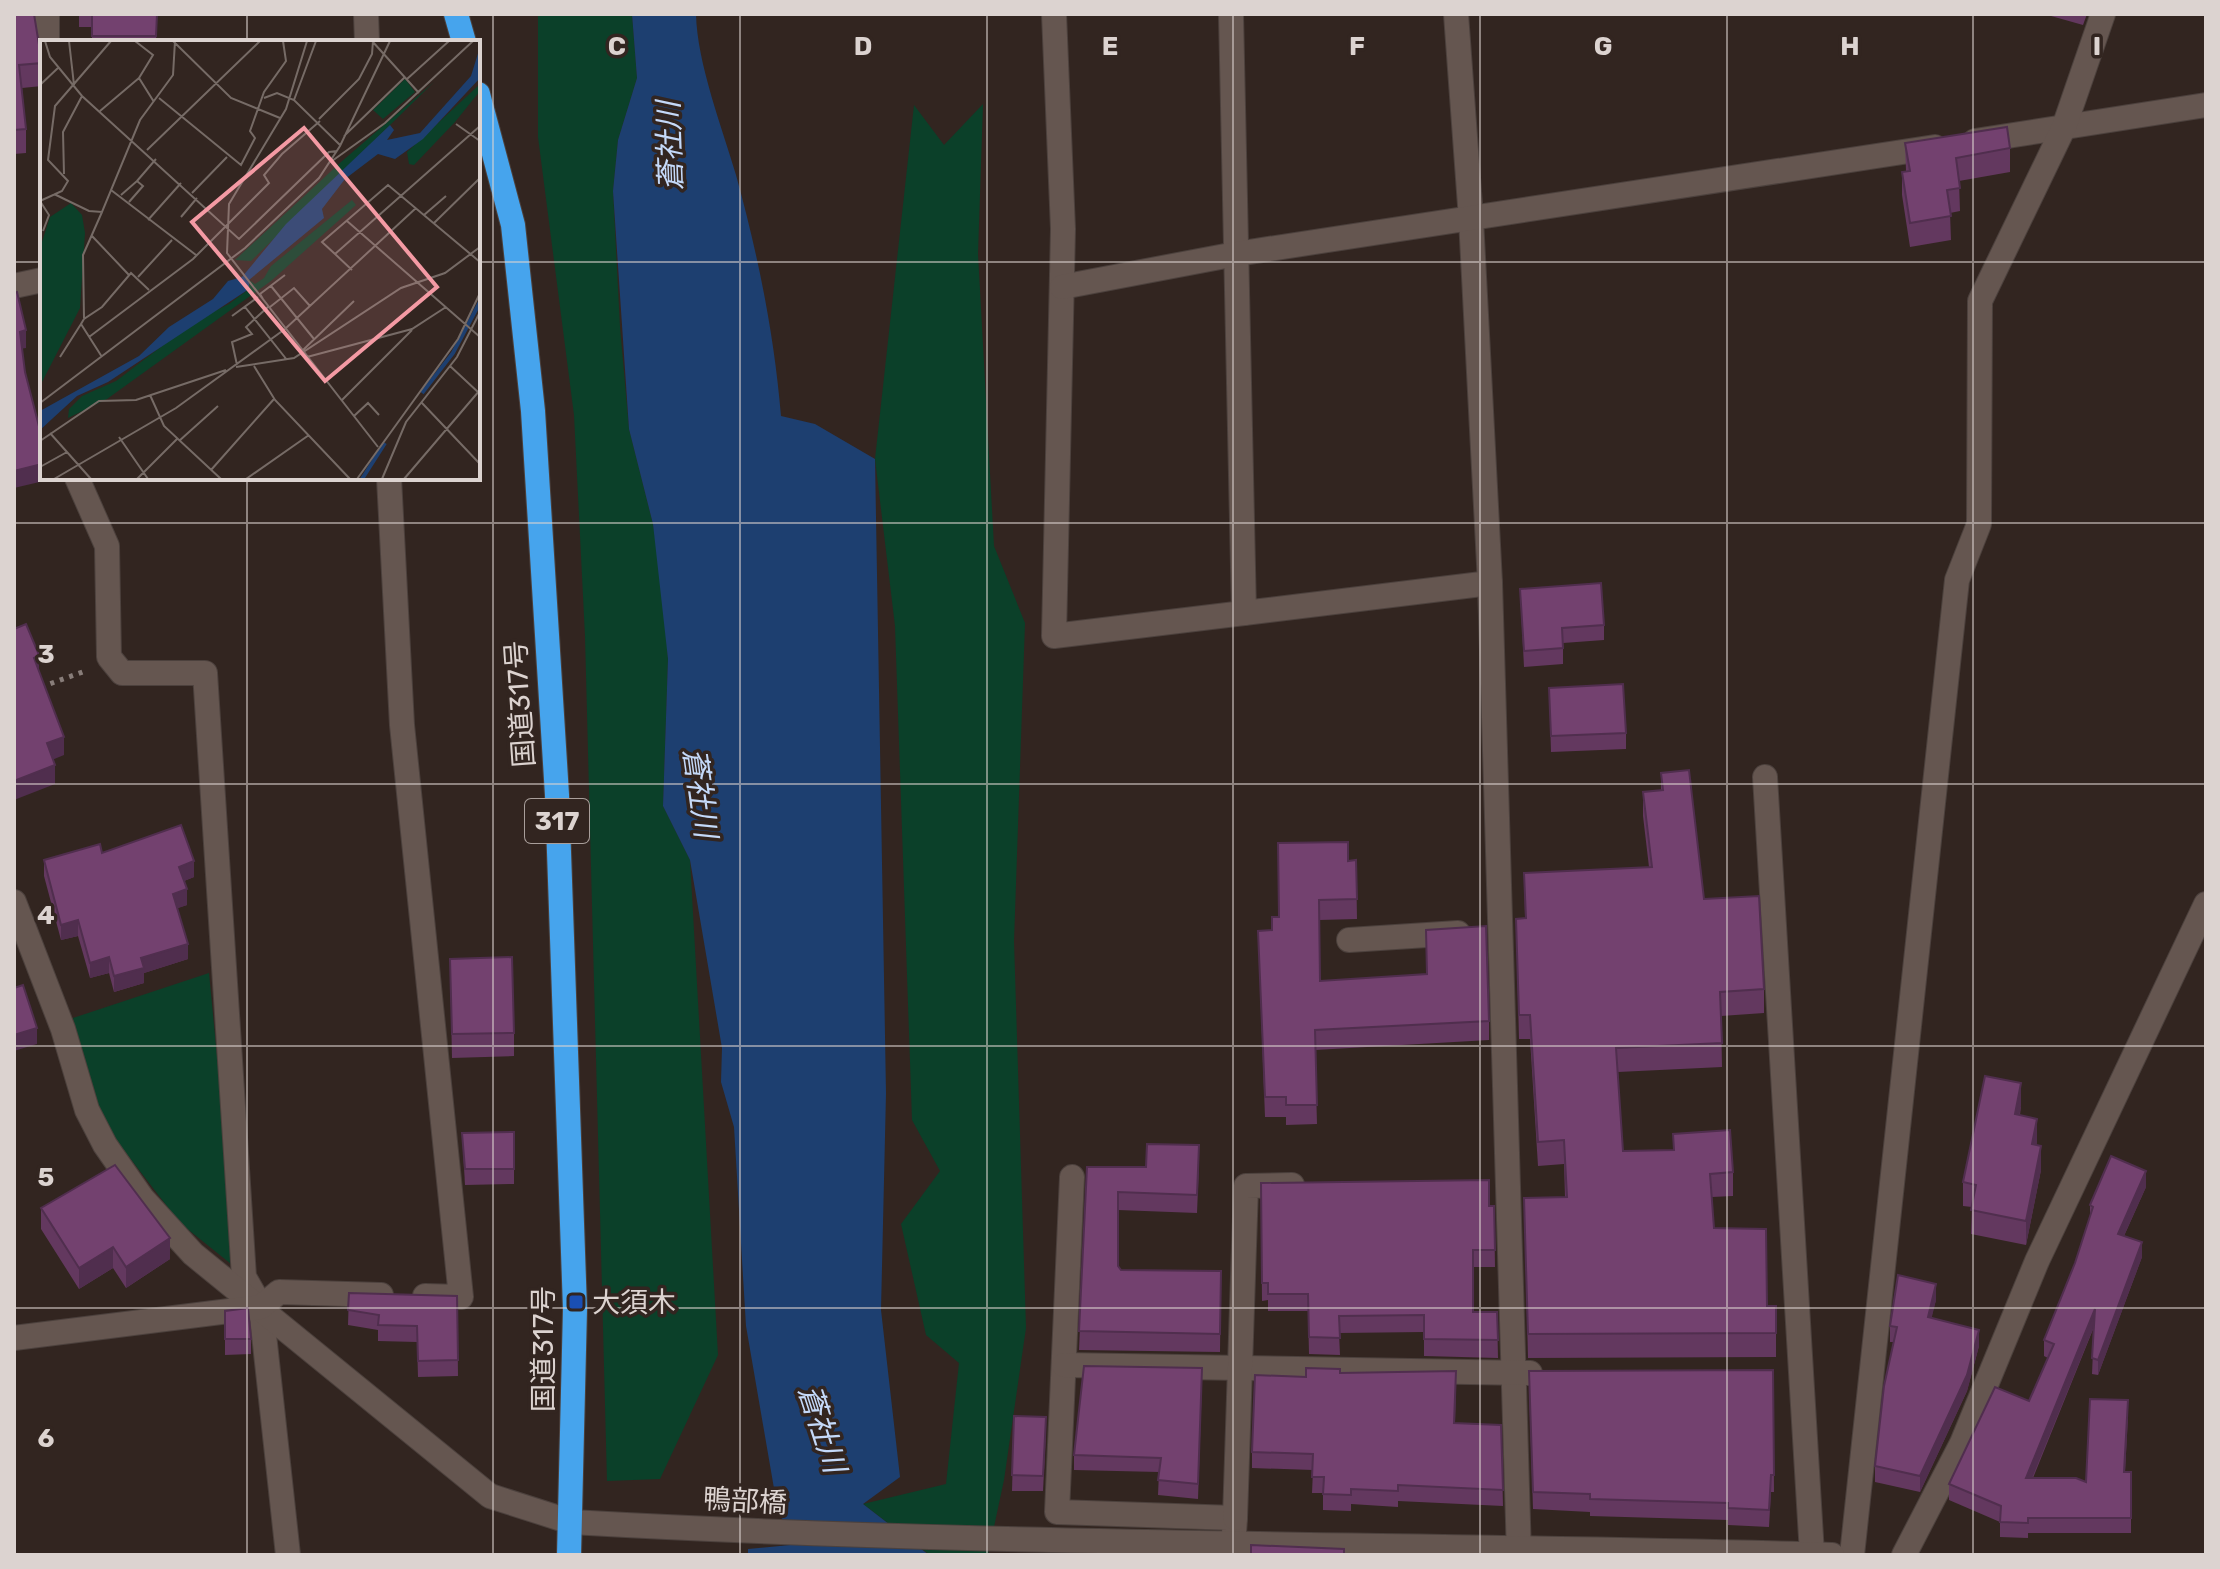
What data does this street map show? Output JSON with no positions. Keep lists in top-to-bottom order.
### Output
{
  "streets": {
    "highway": ["国道317号", "317"],
    "street": ["鴨部橋"]
  },
  "crossings": [
    ["国道317号", "鴨部橋"]
  ],
  "water": ["蒼社川"],
  "places": {
    "transit": ["大須木"]
  },
  "grid": {
    "columns": [
      "C",
      "D",
      "E",
      "F",
      "G",
      "H",
      "I"
    ],
    "rows": [
      "3",
      "4",
      "5",
      "6"
    ]
  }
}
